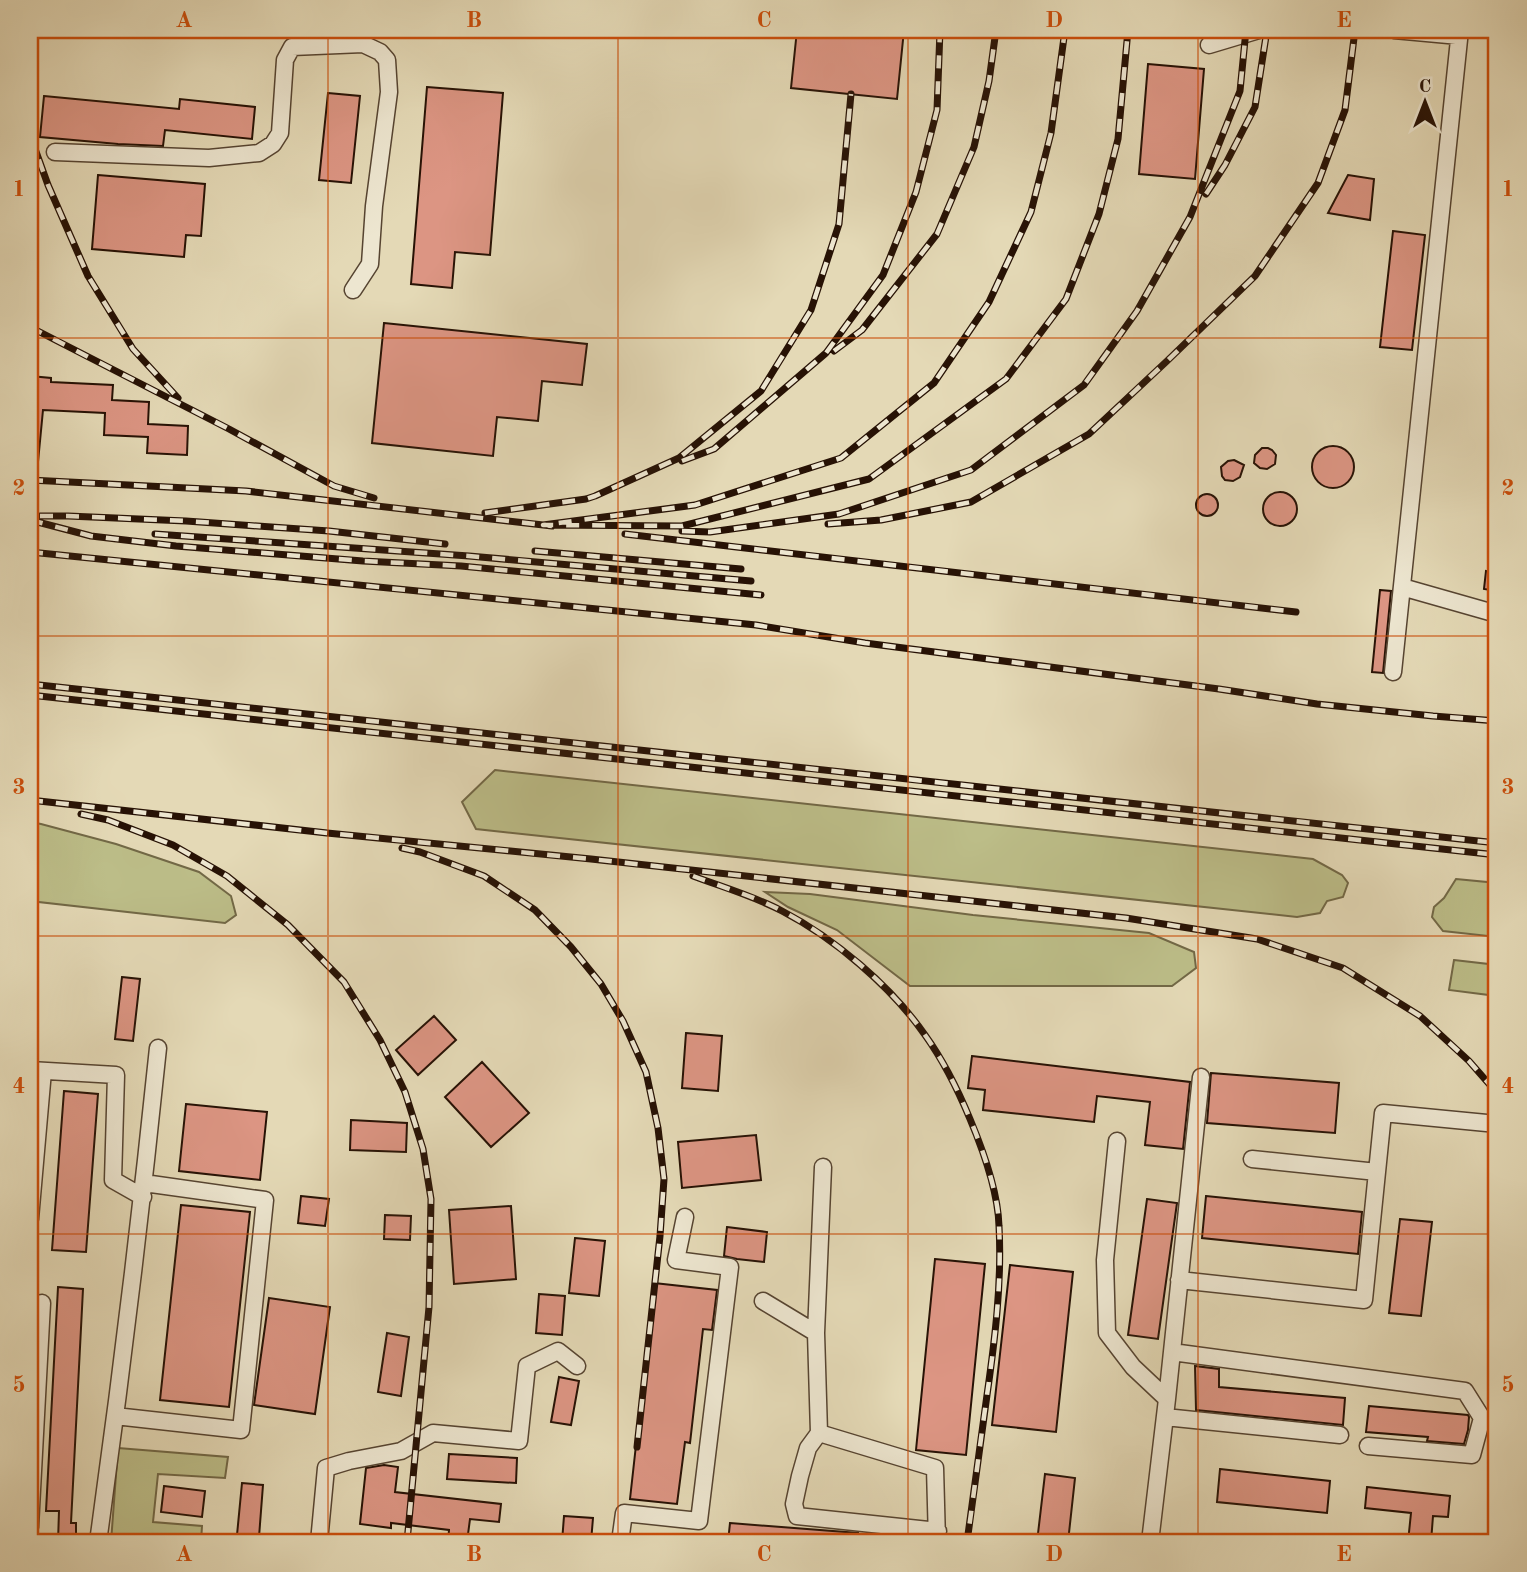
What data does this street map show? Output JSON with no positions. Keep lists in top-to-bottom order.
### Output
{
  "north": "top",
  "grid": {
    "columns": [
      "A",
      "B",
      "C",
      "D",
      "E"
    ],
    "rows": [
      "1",
      "2",
      "3",
      "4",
      "5"
    ]
  }
}
